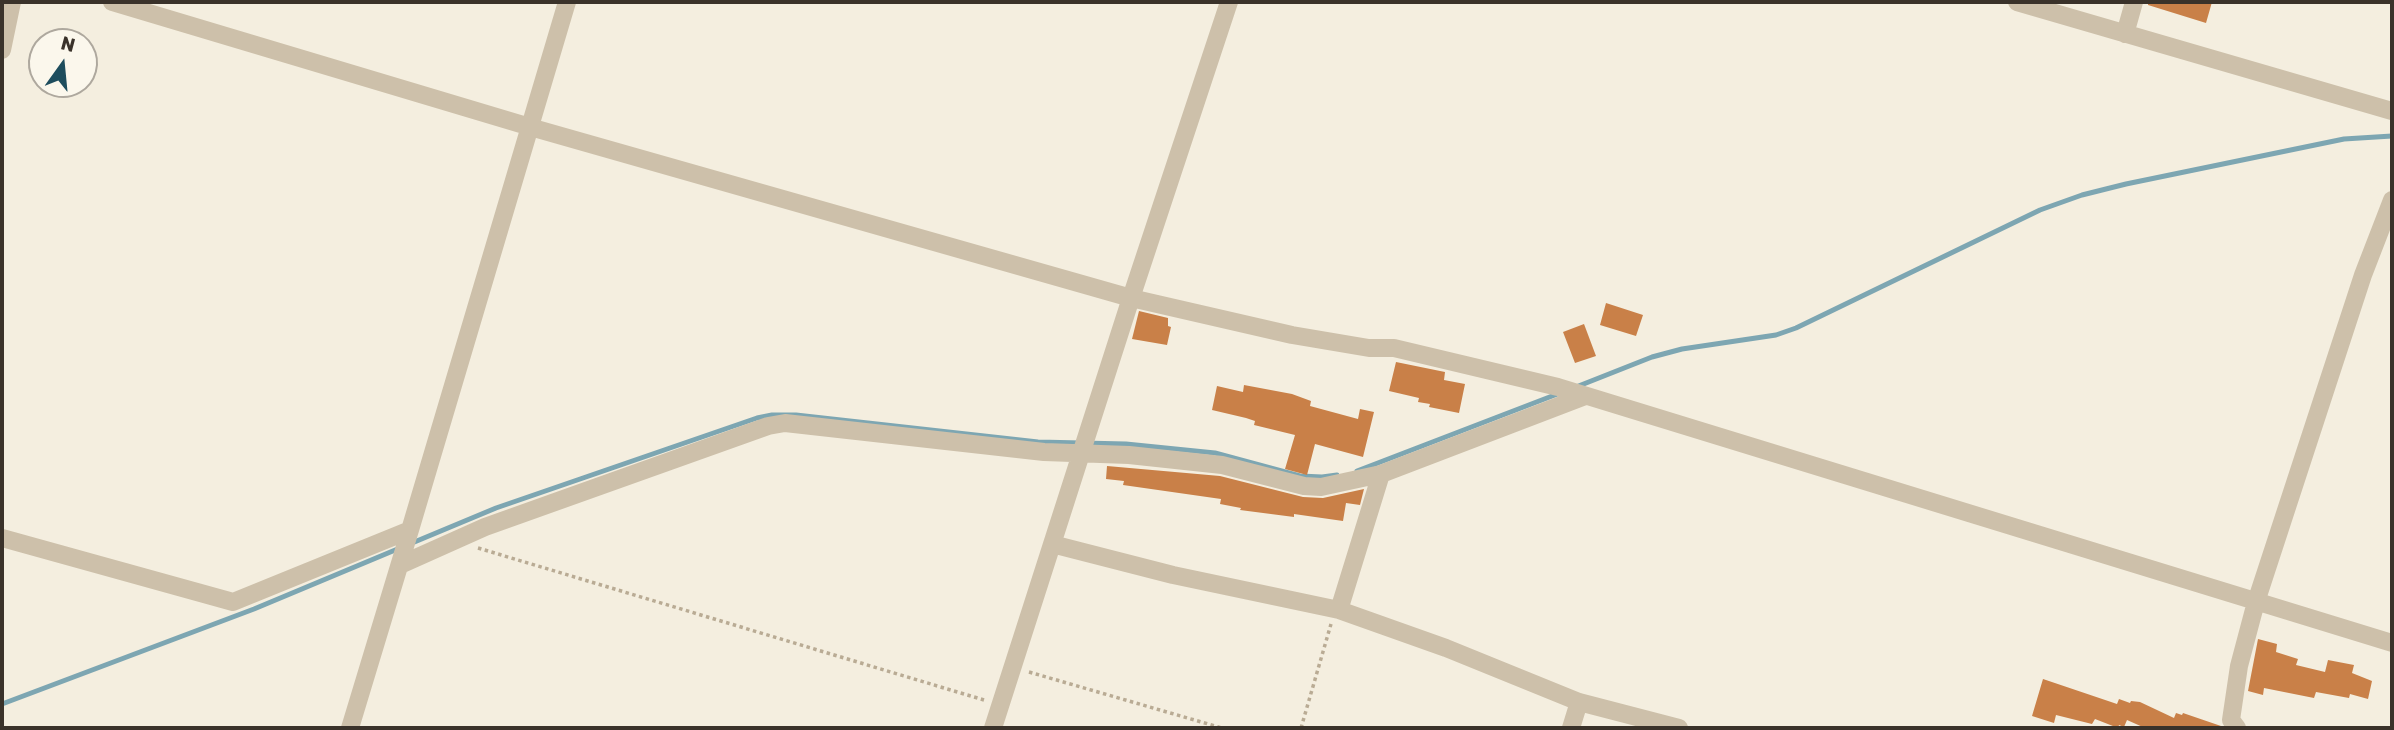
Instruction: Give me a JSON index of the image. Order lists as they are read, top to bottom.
{
  "north": "top"
}
